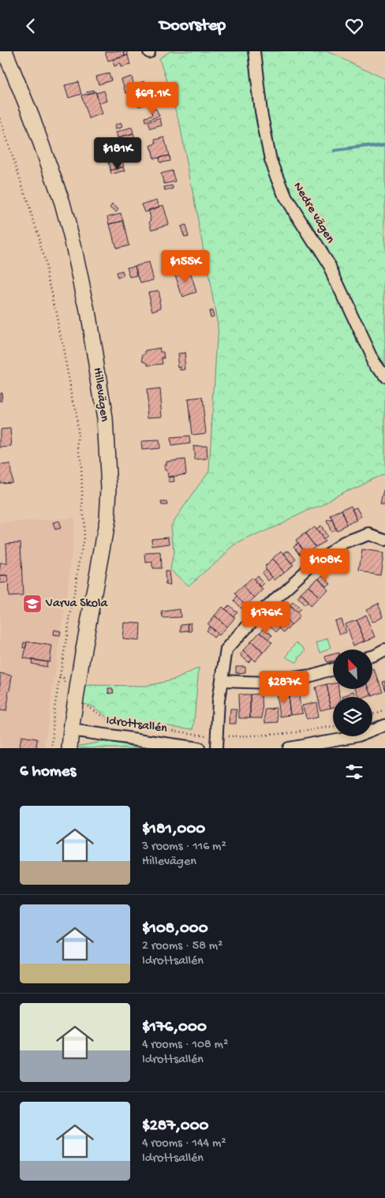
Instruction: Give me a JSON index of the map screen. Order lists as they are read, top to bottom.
{
  "streets": {
    "street": ["Nedre vägen", "Hillevägen", "Idrottsallén"]
  },
  "crossings": [
    ["Hillevägen", "Idrottsallén"]
  ],
  "places": {
    "school or university": ["Varva Skola"]
  },
  "north": "top left",
  "page": {
    "header": "Doorstep",
    "price": [
      "$69.1K",
      "$181K",
      "$155K",
      "$108K",
      "$176K",
      "$287K"
    ],
    "heading": "6 homes",
    "list": [
      {
        "name": "$181,000",
        "note": "3 rooms · 116 m² · Hillevägen"
      },
      {
        "name": "$108,000",
        "note": "2 rooms · 58 m² · Idrottsallén"
      },
      {
        "name": "$176,000",
        "note": "4 rooms · 108 m² · Idrottsallén"
      },
      {
        "name": "$287,000",
        "note": "4 rooms · 144 m² · Idrottsallén"
      }
    ]
  }
}
